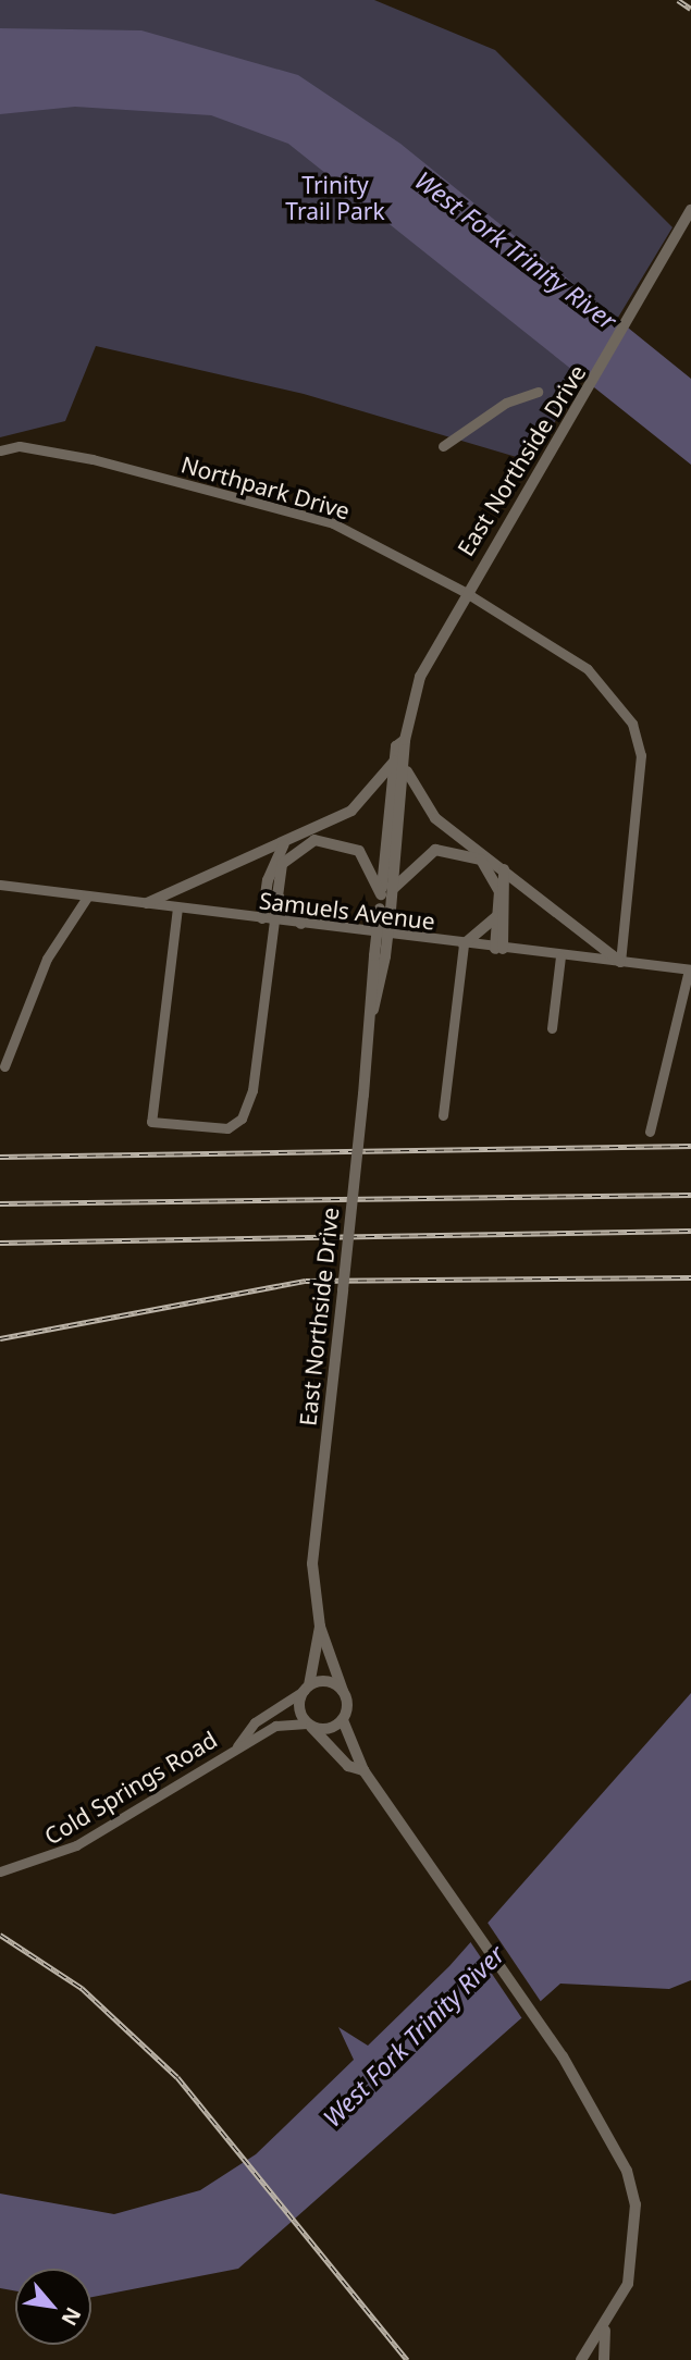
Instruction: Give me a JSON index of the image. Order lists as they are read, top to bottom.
{
  "streets": {
    "street": [
      "East Northside Drive",
      "Northpark Drive",
      "Samuels Avenue",
      "Cold Springs Road"
    ]
  },
  "crossings": [
    ["East Northside Drive", "Northpark Drive"],
    ["East Northside Drive", "Cold Springs Road"],
    ["Northpark Drive", "Samuels Avenue"]
  ],
  "water": ["West Fork Trinity River"],
  "parks": ["Trinity Trail Park"],
  "north": "bottom right"
}
